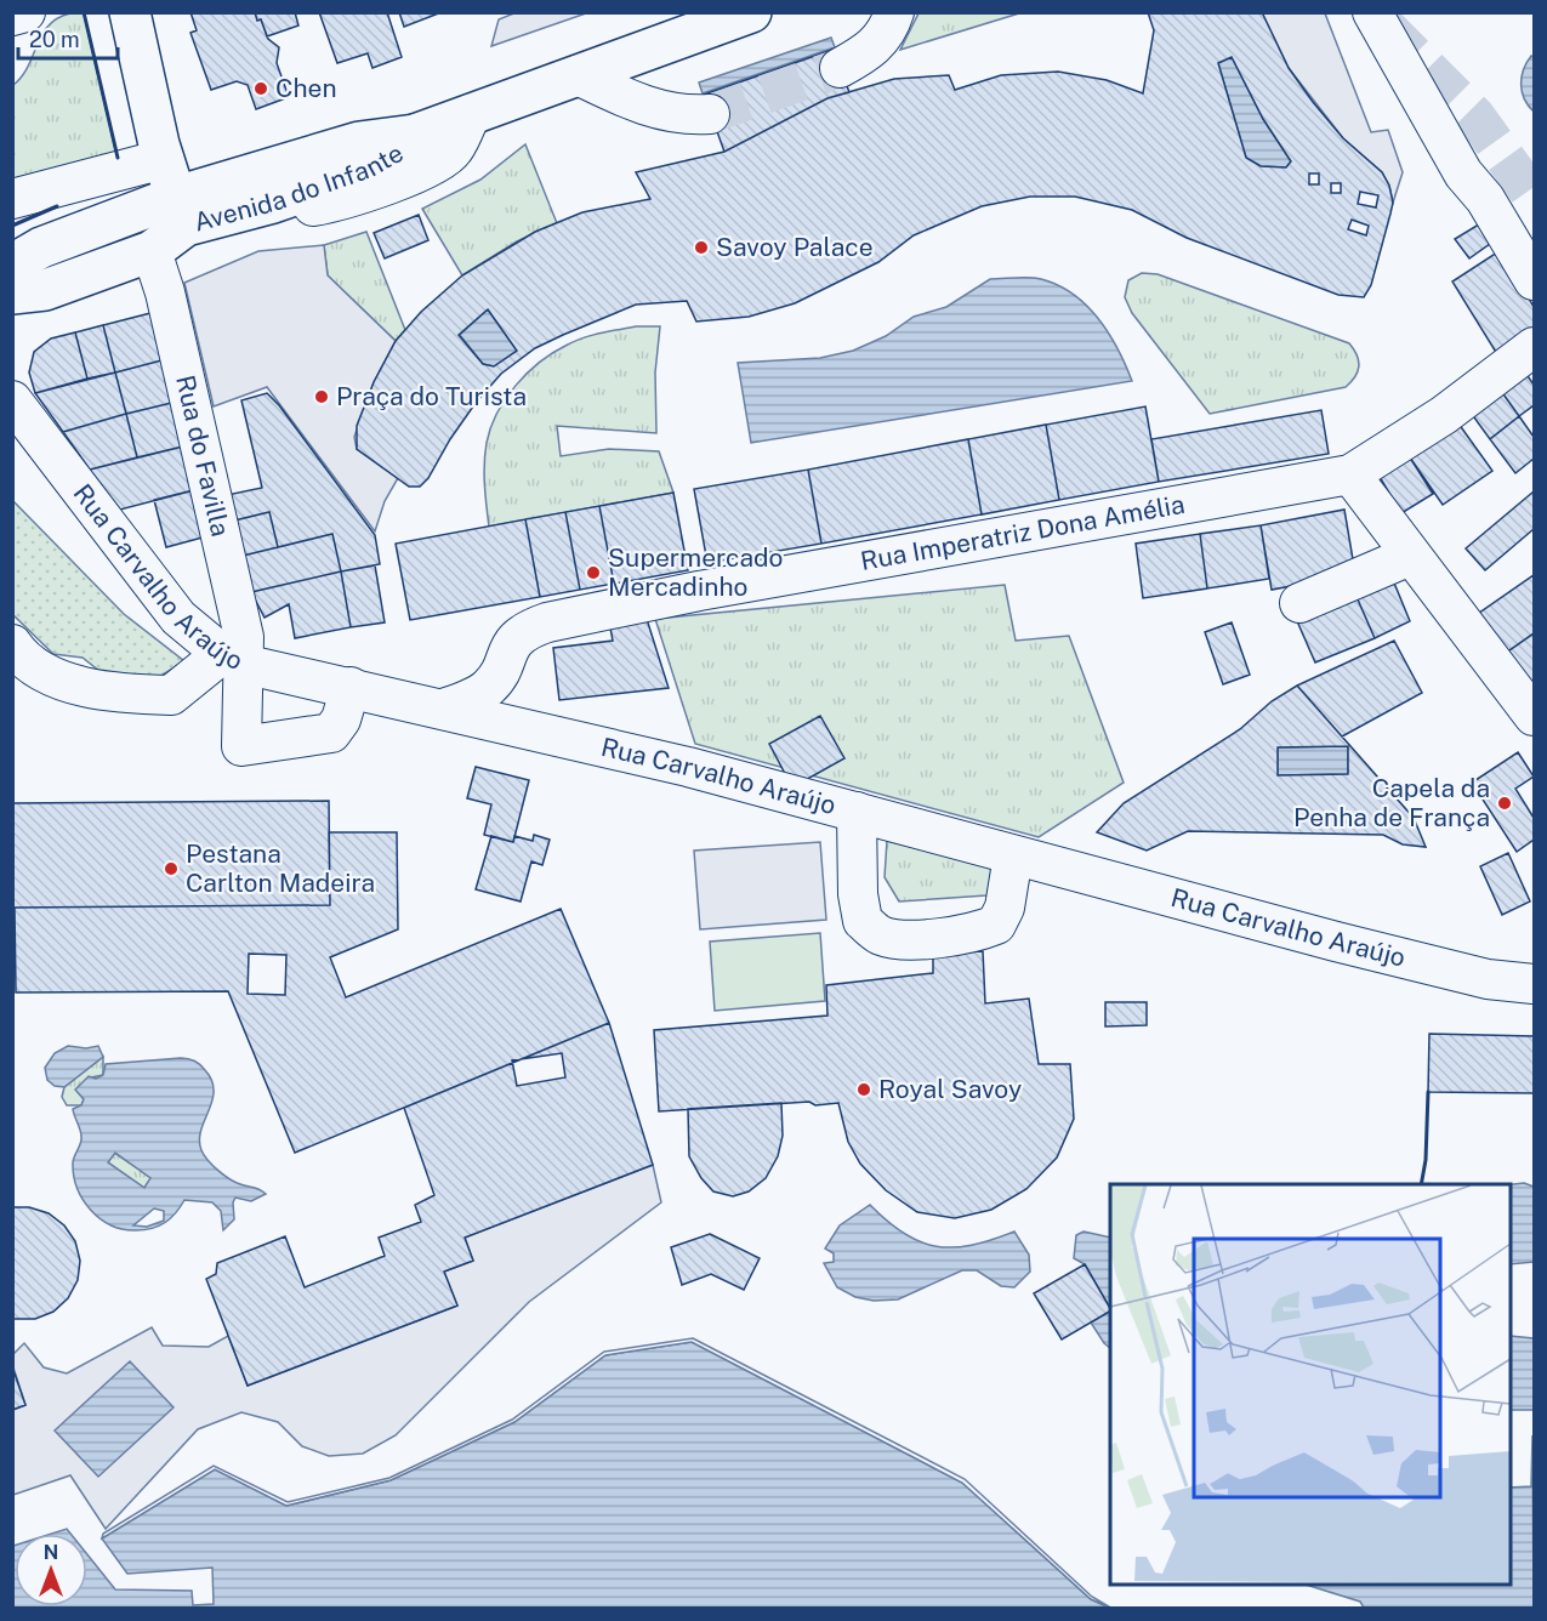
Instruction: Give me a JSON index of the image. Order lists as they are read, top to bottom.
{
  "streets": {
    "main road": ["Avenida do Infante"],
    "street": ["Rua do Favilla", "Rua Imperatriz Dona Amélia", "Rua Carvalho Araújo"]
  },
  "crossings": [
    ["Avenida do Infante", "Rua do Favilla"],
    ["Rua do Favilla", "Rua Carvalho Araújo"],
    ["Rua Imperatriz Dona Amélia", "Rua Carvalho Araújo"]
  ],
  "places": [
    "Chen",
    "Savoy Palace",
    "Praça do Turista",
    "Supermercado Mercadinho",
    "Capela da Penha de França",
    "Pestana Carlton Madeira",
    "Royal Savoy"
  ],
  "scale_bar": "20 m",
  "north": "top"
}
